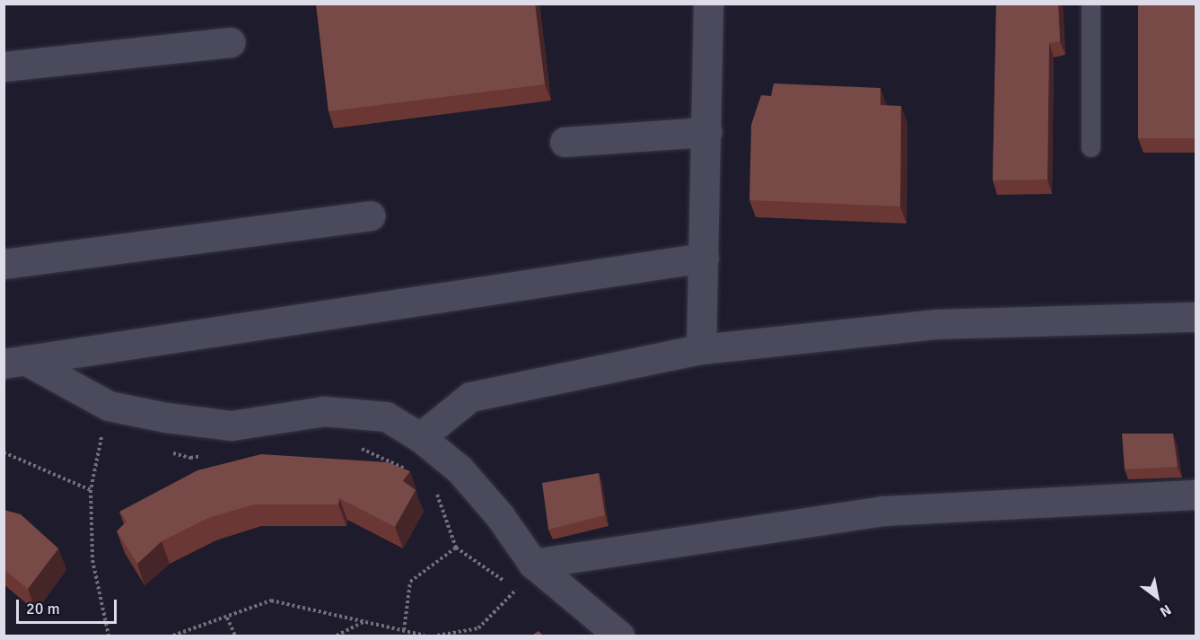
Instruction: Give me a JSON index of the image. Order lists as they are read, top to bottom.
{
  "scale_bar": "20 m",
  "north": "bottom right"
}
